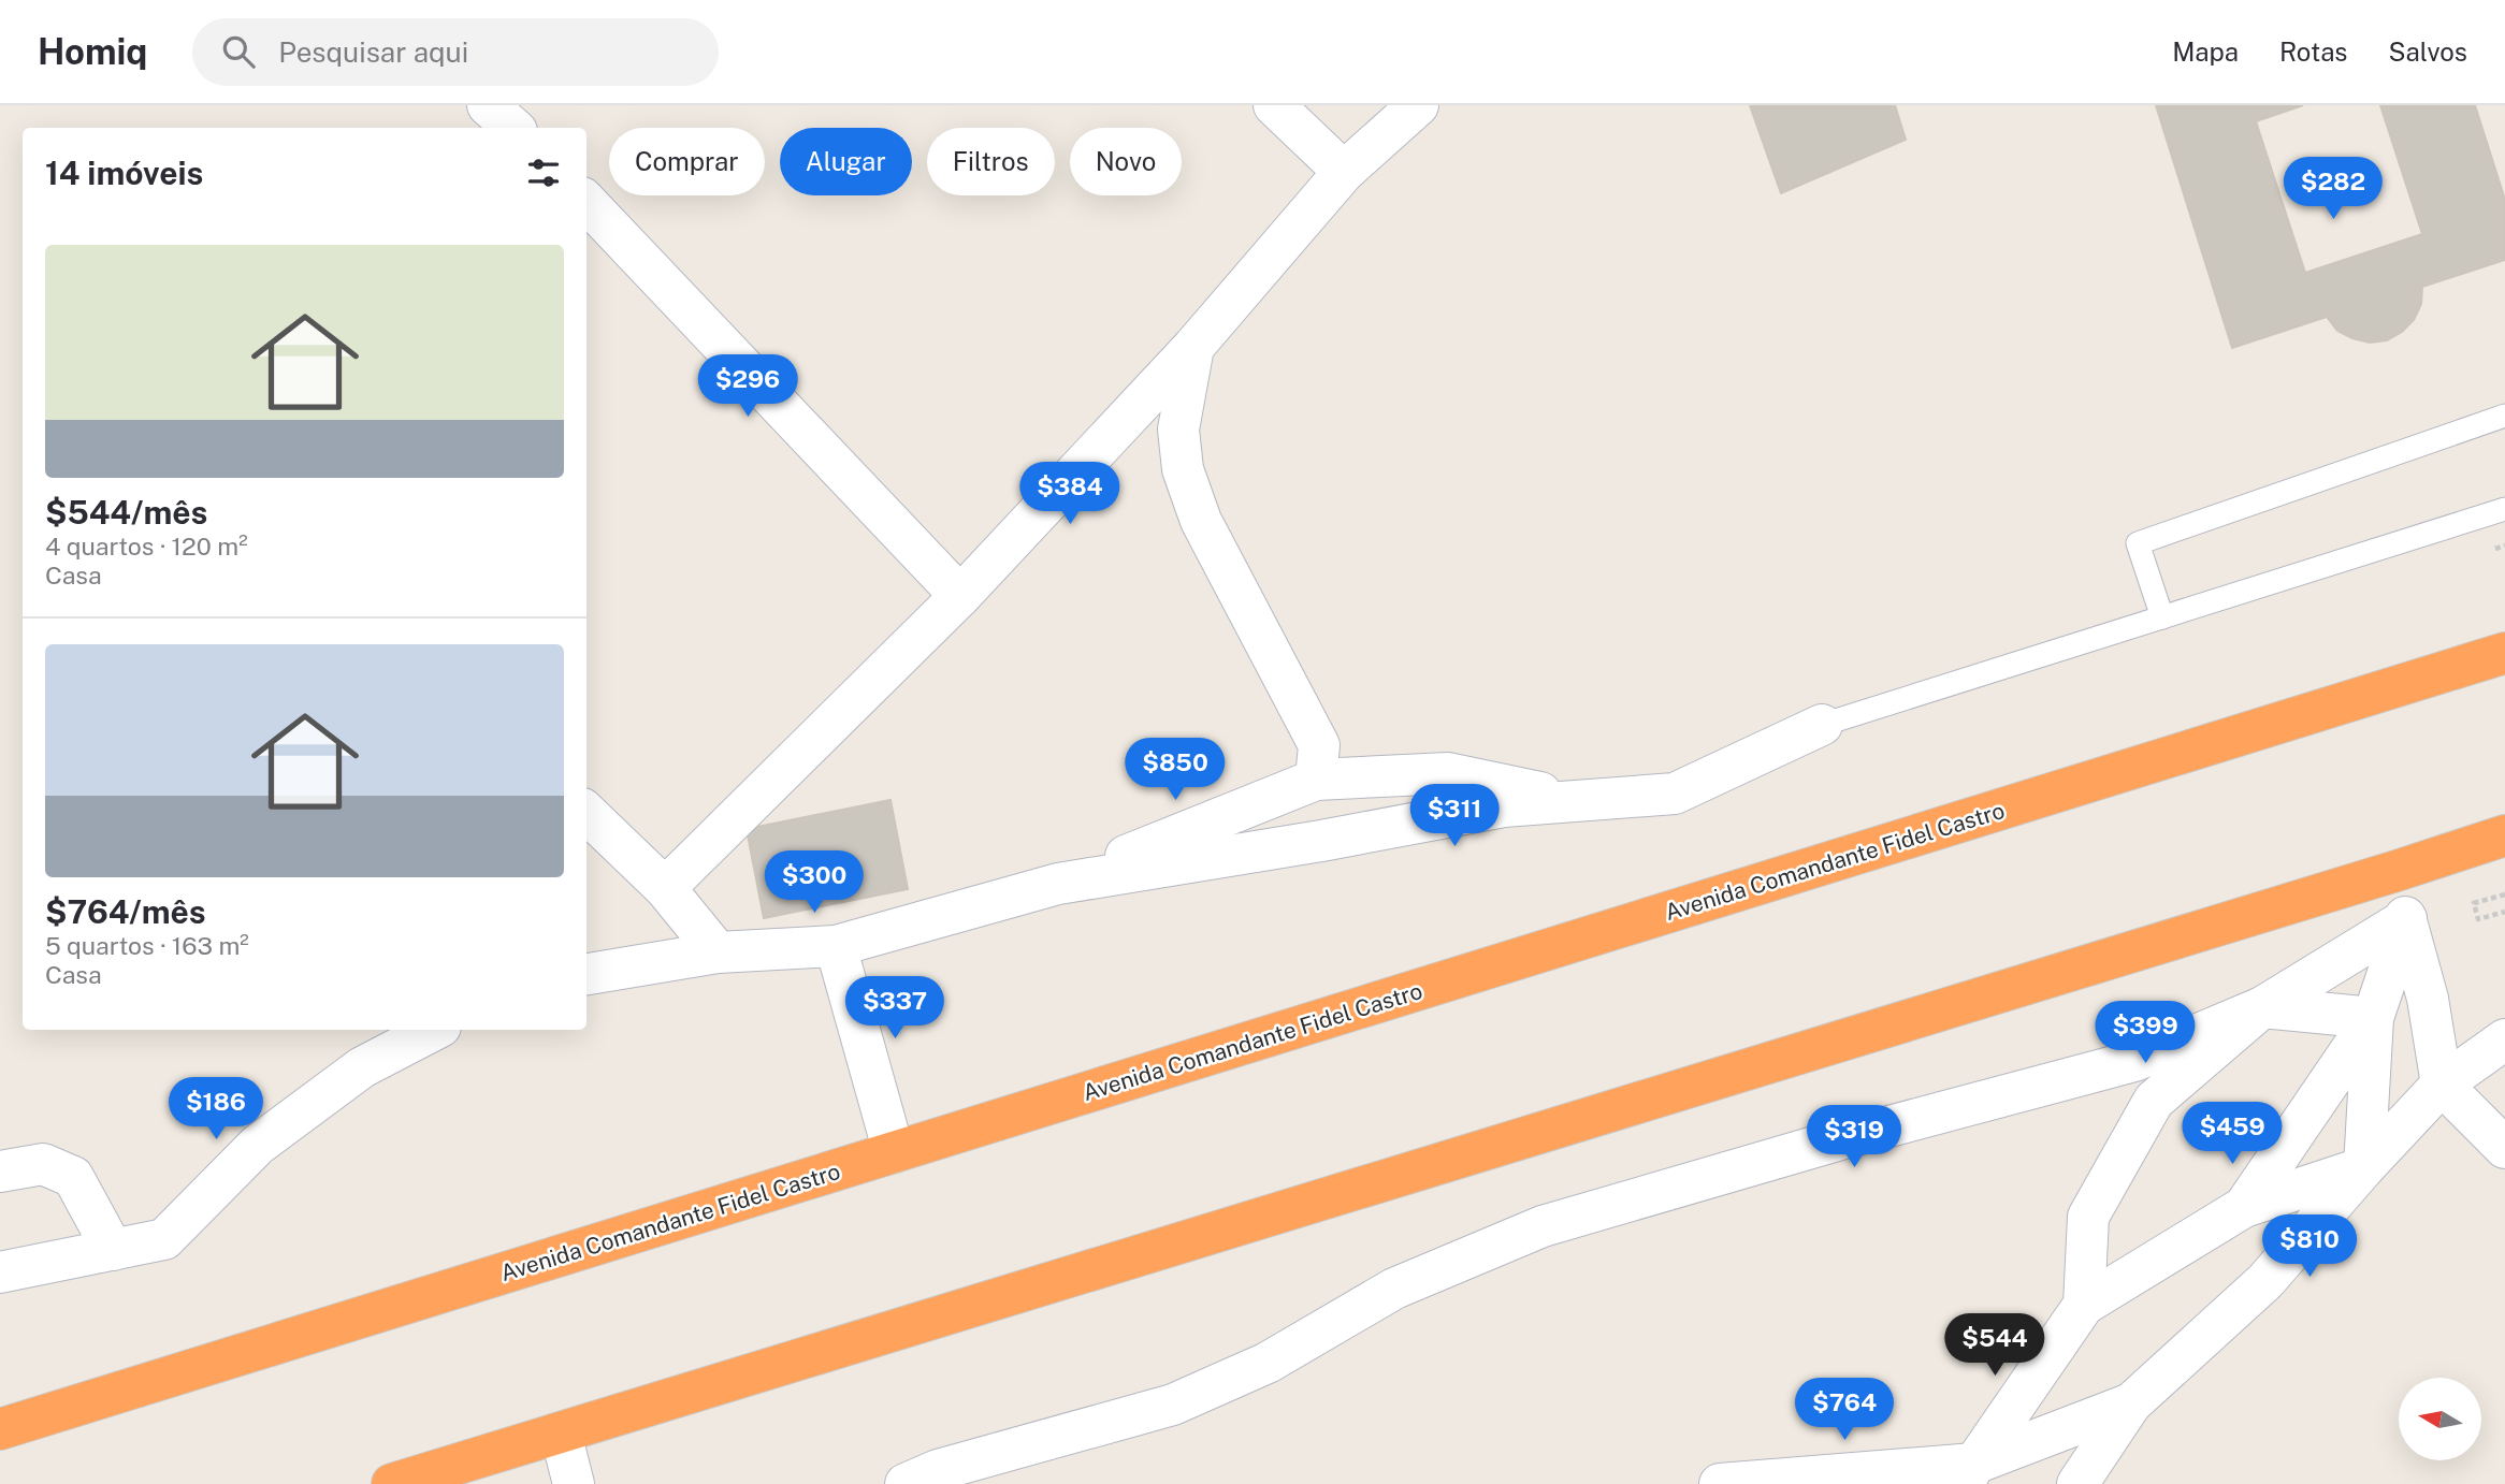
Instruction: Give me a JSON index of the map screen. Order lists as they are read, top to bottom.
{
  "streets": {
    "highway": ["Avenida Comandante Fidel Castro"]
  },
  "north": "left",
  "page": {
    "header": "Homiq",
    "search": "Pesquisar aqui",
    "nav": ["Mapa", "Rotas", "Salvos"],
    "chip": [
      "Comprar",
      "Alugar",
      "Filtros",
      "Novo"
    ],
    "heading": "14 imóveis",
    "price": [
      "$282",
      "$296",
      "$384",
      "$850",
      "$311",
      "$300",
      "$337",
      "$399",
      "$186",
      "$459",
      "$319",
      "$810",
      "$544",
      "$764"
    ],
    "list": [
      {
        "name": "$544/mês",
        "note": "4 quartos · 120 m² · Casa"
      },
      {
        "name": "$764/mês",
        "note": "5 quartos · 163 m² · Casa"
      }
    ]
  }
}
